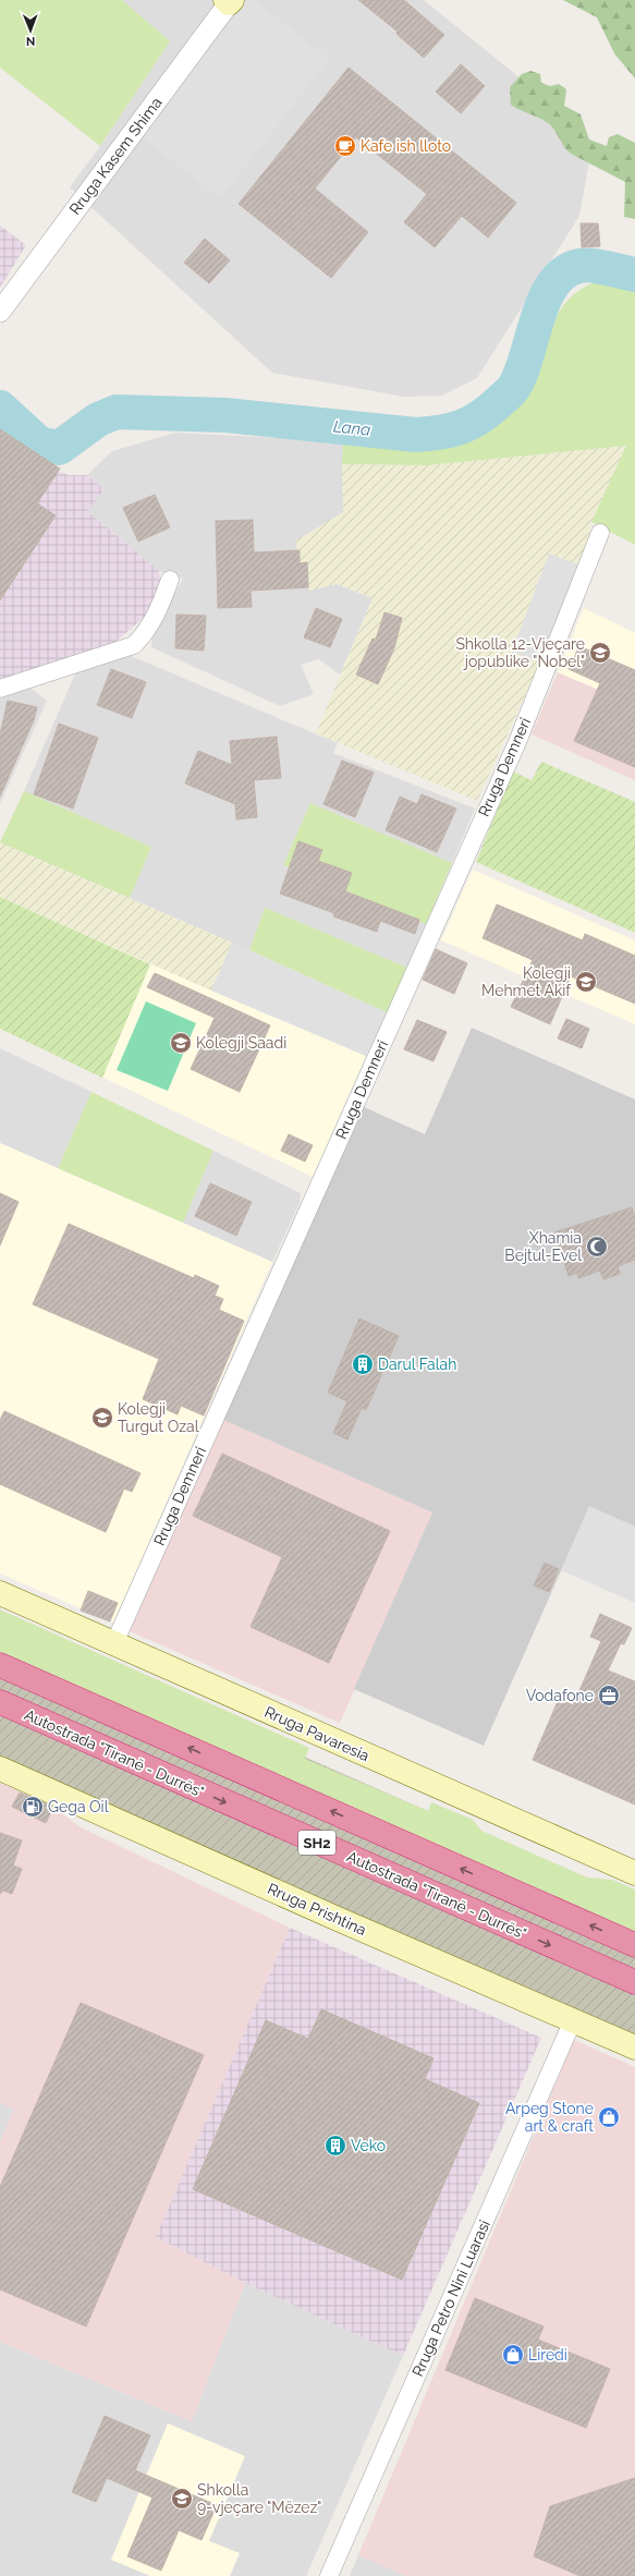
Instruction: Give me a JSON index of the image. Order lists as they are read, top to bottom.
{
  "streets": {
    "highway": ["Autostrada \"Tiranë - Durrës\"", "SH2"],
    "main road": ["Rruga Pavaresia", "Rruga Prishtina"],
    "street": ["Rruga Kasem Shima", "Rruga Demneri", "Rruga Petro Nini Luarasi"]
  },
  "crossings": [
    ["Rruga Demneri", "Rruga Pavaresia"],
    ["Rruga Prishtina", "Rruga Petro Nini Luarasi"]
  ],
  "water": ["Lana"],
  "places": {
    "cafe": ["Kafe ish lloto"],
    "school or university": [
      "Shkolla 12-Vjeçare jopublike \"Nobel\"",
      "Kolegji Mehmet Akif",
      "Kolegji Saadi",
      "Kolegji Turgut Ozal",
      "Shkolla 9-vjeçare \"Mëzez\""
    ],
    "mosque": ["Xhamia Bejtul-Evel"],
    "building": ["Darul Falah", "Veko"],
    "office": ["Vodafone"],
    "fuel station": ["Gega Oil"],
    "shop": ["Arpeg Stone art & craft", "Liredi"]
  },
  "north": "bottom"
}
